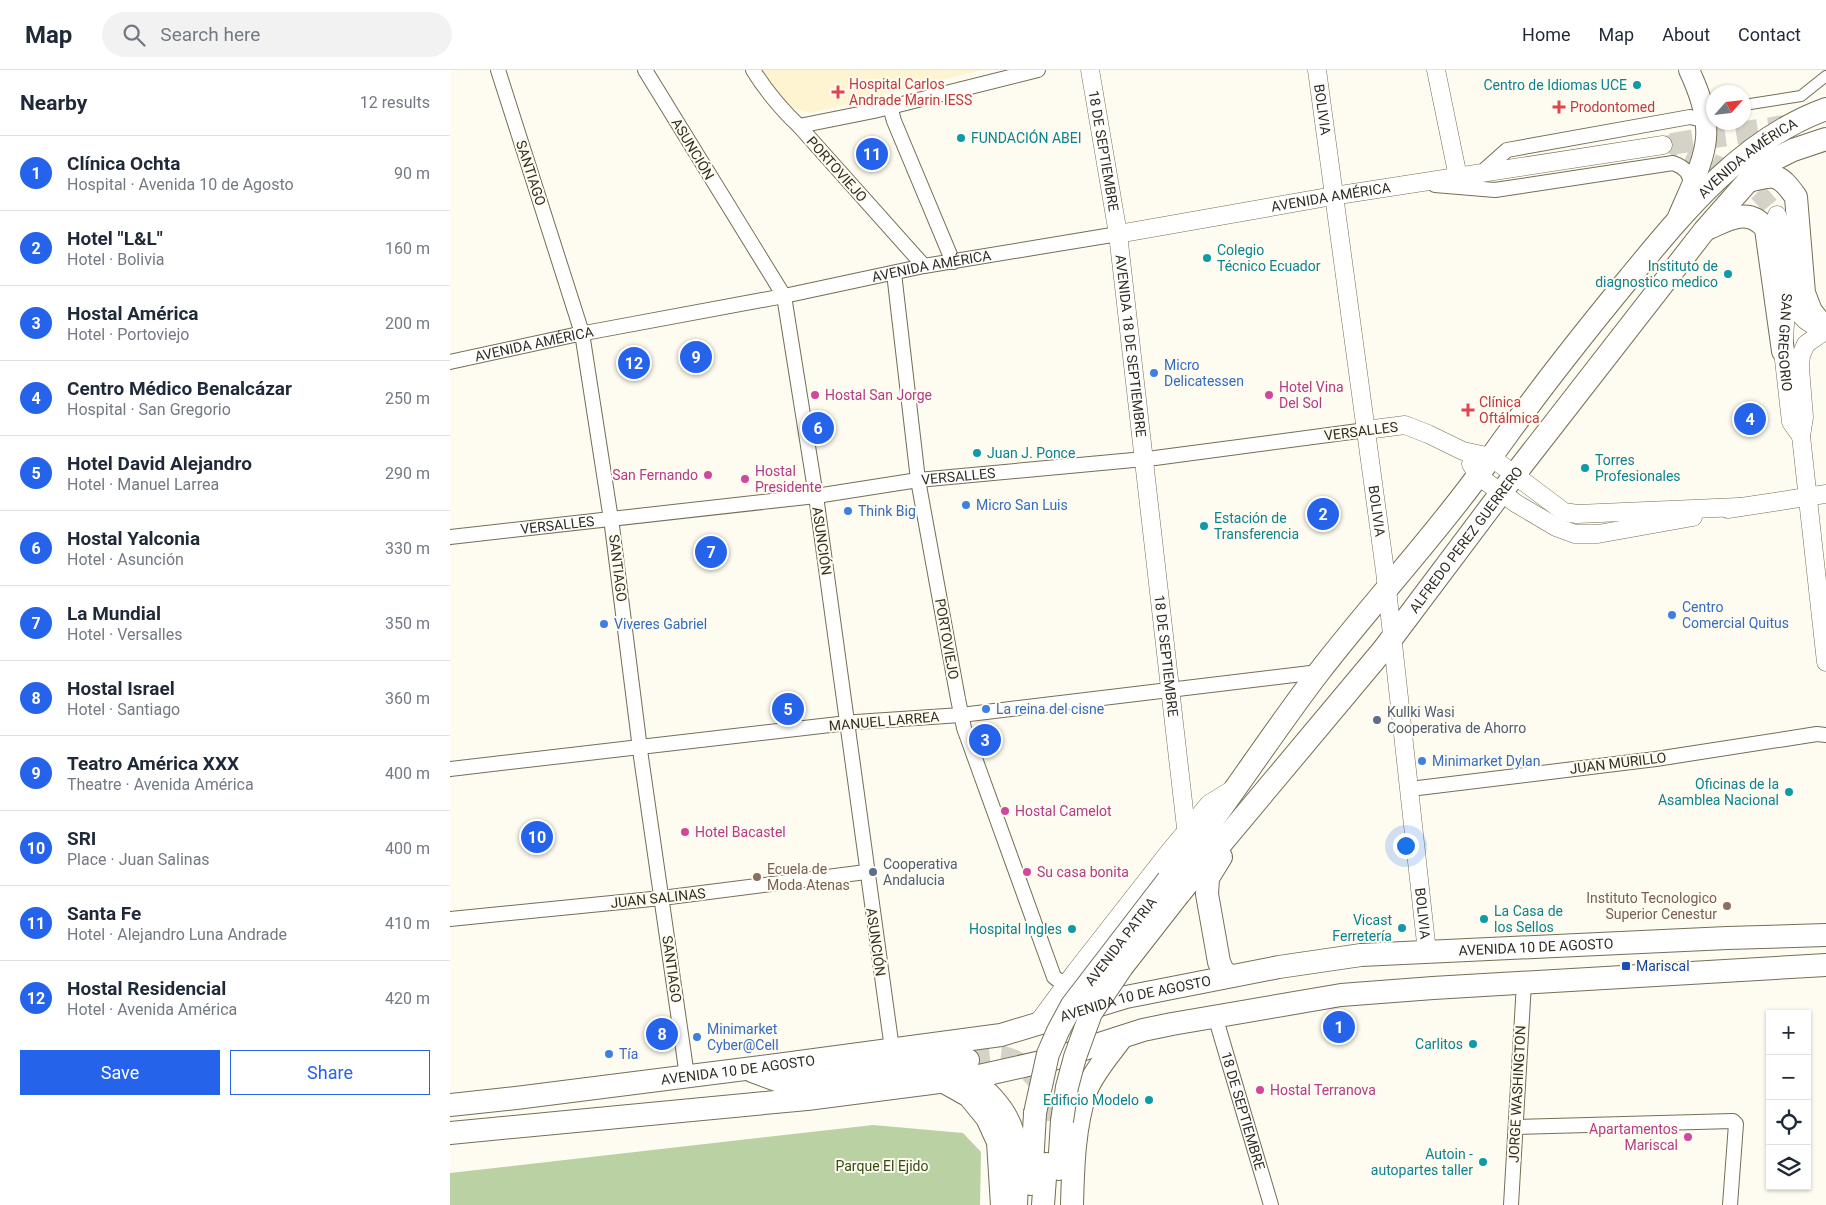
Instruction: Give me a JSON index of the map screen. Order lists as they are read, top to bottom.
{
  "streets": {
    "main road": [
      "AVENIDA AMÉRICA",
      "ALFREDO PEREZ GUERRERO",
      "AVENIDA PATRIA",
      "AVENIDA 10 DE AGOSTO"
    ],
    "street": [
      "BOLIVIA",
      "ASUNCIÓN",
      "18 DE SEPTIEMBRE",
      "PORTOVIEJO",
      "SANTIAGO",
      "SAN GREGORIO",
      "AVENIDA 18 DE SEPTIEMBRE",
      "VERSALLES",
      "MANUEL LARREA",
      "JUAN MURILLO",
      "JUAN SALINAS",
      "JORGE WASHINGTON"
    ]
  },
  "crossings": [
    ["BOLIVIA", "AVENIDA AMÉRICA"],
    ["BOLIVIA", "VERSALLES"],
    ["BOLIVIA", "ALFREDO PEREZ GUERRERO"],
    ["BOLIVIA", "JUAN MURILLO"],
    ["BOLIVIA", "AVENIDA 10 DE AGOSTO"],
    ["ASUNCIÓN", "AVENIDA AMÉRICA"],
    ["ASUNCIÓN", "VERSALLES"],
    ["ASUNCIÓN", "MANUEL LARREA"],
    ["ASUNCIÓN", "JUAN SALINAS"],
    ["ASUNCIÓN", "AVENIDA 10 DE AGOSTO"],
    ["18 DE SEPTIEMBRE", "AVENIDA AMÉRICA"],
    ["18 DE SEPTIEMBRE", "AVENIDA 18 DE SEPTIEMBRE"],
    ["18 DE SEPTIEMBRE", "VERSALLES"],
    ["18 DE SEPTIEMBRE", "MANUEL LARREA"],
    ["18 DE SEPTIEMBRE", "AVENIDA PATRIA"],
    ["AVENIDA AMÉRICA", "PORTOVIEJO"],
    ["AVENIDA AMÉRICA", "SANTIAGO"],
    ["AVENIDA AMÉRICA", "AVENIDA 18 DE SEPTIEMBRE"],
    ["AVENIDA AMÉRICA", "ALFREDO PEREZ GUERRERO"],
    ["PORTOVIEJO", "VERSALLES"],
    ["PORTOVIEJO", "MANUEL LARREA"],
    ["PORTOVIEJO", "AVENIDA PATRIA"],
    ["SANTIAGO", "VERSALLES"],
    ["SANTIAGO", "MANUEL LARREA"],
    ["SANTIAGO", "JUAN SALINAS"],
    ["SANTIAGO", "AVENIDA 10 DE AGOSTO"],
    ["SAN GREGORIO", "VERSALLES"],
    ["AVENIDA 18 DE SEPTIEMBRE", "VERSALLES"],
    ["VERSALLES", "ALFREDO PEREZ GUERRERO"],
    ["ALFREDO PEREZ GUERRERO", "AVENIDA PATRIA"],
    ["AVENIDA PATRIA", "AVENIDA 10 DE AGOSTO"]
  ],
  "parks": ["Parque El Ejido"],
  "places": {
    "other": [
      "Centro de Idiomas UCE",
      "FUNDACIÓN ABEI",
      "Colegio Técnico Ecuador",
      "Instituto de diagnostico medico",
      "Micro Delicatessen",
      "Hostal San Jorge",
      "Hotel Vina Del Sol",
      "Juan J. Ponce",
      "Torres Profesionales",
      "San Fernando",
      "Hostal Presidente",
      "Micro San Luis",
      "Think Big",
      "Estación de Transferencia",
      "Centro Comercial Quitus",
      "Viveres Gabriel",
      "La reina del cisne",
      "Kullki Wasi Cooperativa de Ahorro",
      "Minimarket Dylan",
      "Oficinas de la Asamblea Nacional",
      "Hostal Camelot",
      "Hotel Bacastel",
      "Cooperativa Andalucia",
      "Su casa bonita",
      "Ecuela de Moda Atenas",
      "Instituto Tecnologico Superior Cenestur",
      "La Casa de los Sellos",
      "Vicast Ferretería",
      "Hospital Ingles",
      "Minimarket Cyber@Cell",
      "Carlitos",
      "Tía",
      "Hostal Terranova",
      "Edificio Modelo",
      "Apartamentos Mariscal",
      "Autoin - autopartes taller"
    ],
    "health": ["Hospital Carlos Andrade Marin IESS", "Prodontomed", "Clínica Oftálmica"],
    "transit": ["Mariscal"]
  },
  "north": "top right",
  "page": {
    "header": "Map",
    "search": "Search here",
    "nav": [
      "Home",
      "Map",
      "About",
      "Contact"
    ],
    "heading": ["Nearby", "12 results"],
    "list": [
      {
        "mark": "1",
        "name": "Clínica Ochta",
        "note": "Hospital · Avenida 10 de Agosto",
        "value": "90 m"
      },
      {
        "mark": "2",
        "name": "Hotel \"L&L\"",
        "note": "Hotel · Bolivia",
        "value": "160 m"
      },
      {
        "mark": "3",
        "name": "Hostal América",
        "note": "Hotel · Portoviejo",
        "value": "200 m"
      },
      {
        "mark": "4",
        "name": "Centro Médico Benalcázar",
        "note": "Hospital · San Gregorio",
        "value": "250 m"
      },
      {
        "mark": "5",
        "name": "Hotel David Alejandro",
        "note": "Hotel · Manuel Larrea",
        "value": "290 m"
      },
      {
        "mark": "6",
        "name": "Hostal Yalconia",
        "note": "Hotel · Asunción",
        "value": "330 m"
      },
      {
        "mark": "7",
        "name": "La Mundial",
        "note": "Hotel · Versalles",
        "value": "350 m"
      },
      {
        "mark": "8",
        "name": "Hostal Israel",
        "note": "Hotel · Santiago",
        "value": "360 m"
      },
      {
        "mark": "9",
        "name": "Teatro América XXX",
        "note": "Theatre · Avenida América",
        "value": "400 m"
      },
      {
        "mark": "10",
        "name": "SRI",
        "note": "Place · Juan Salinas",
        "value": "400 m"
      },
      {
        "mark": "11",
        "name": "Santa Fe",
        "note": "Hotel · Alejandro Luna Andrade",
        "value": "410 m"
      },
      {
        "mark": "12",
        "name": "Hostal Residencial",
        "note": "Hotel · Avenida América",
        "value": "420 m"
      }
    ],
    "pins": [
      "11",
      "9",
      "12",
      "4",
      "6",
      "2",
      "7",
      "5",
      "3",
      "10",
      "1",
      "8"
    ],
    "map_buttons": ["+", "−"],
    "buttons": ["Save", "Share"]
  }
}
